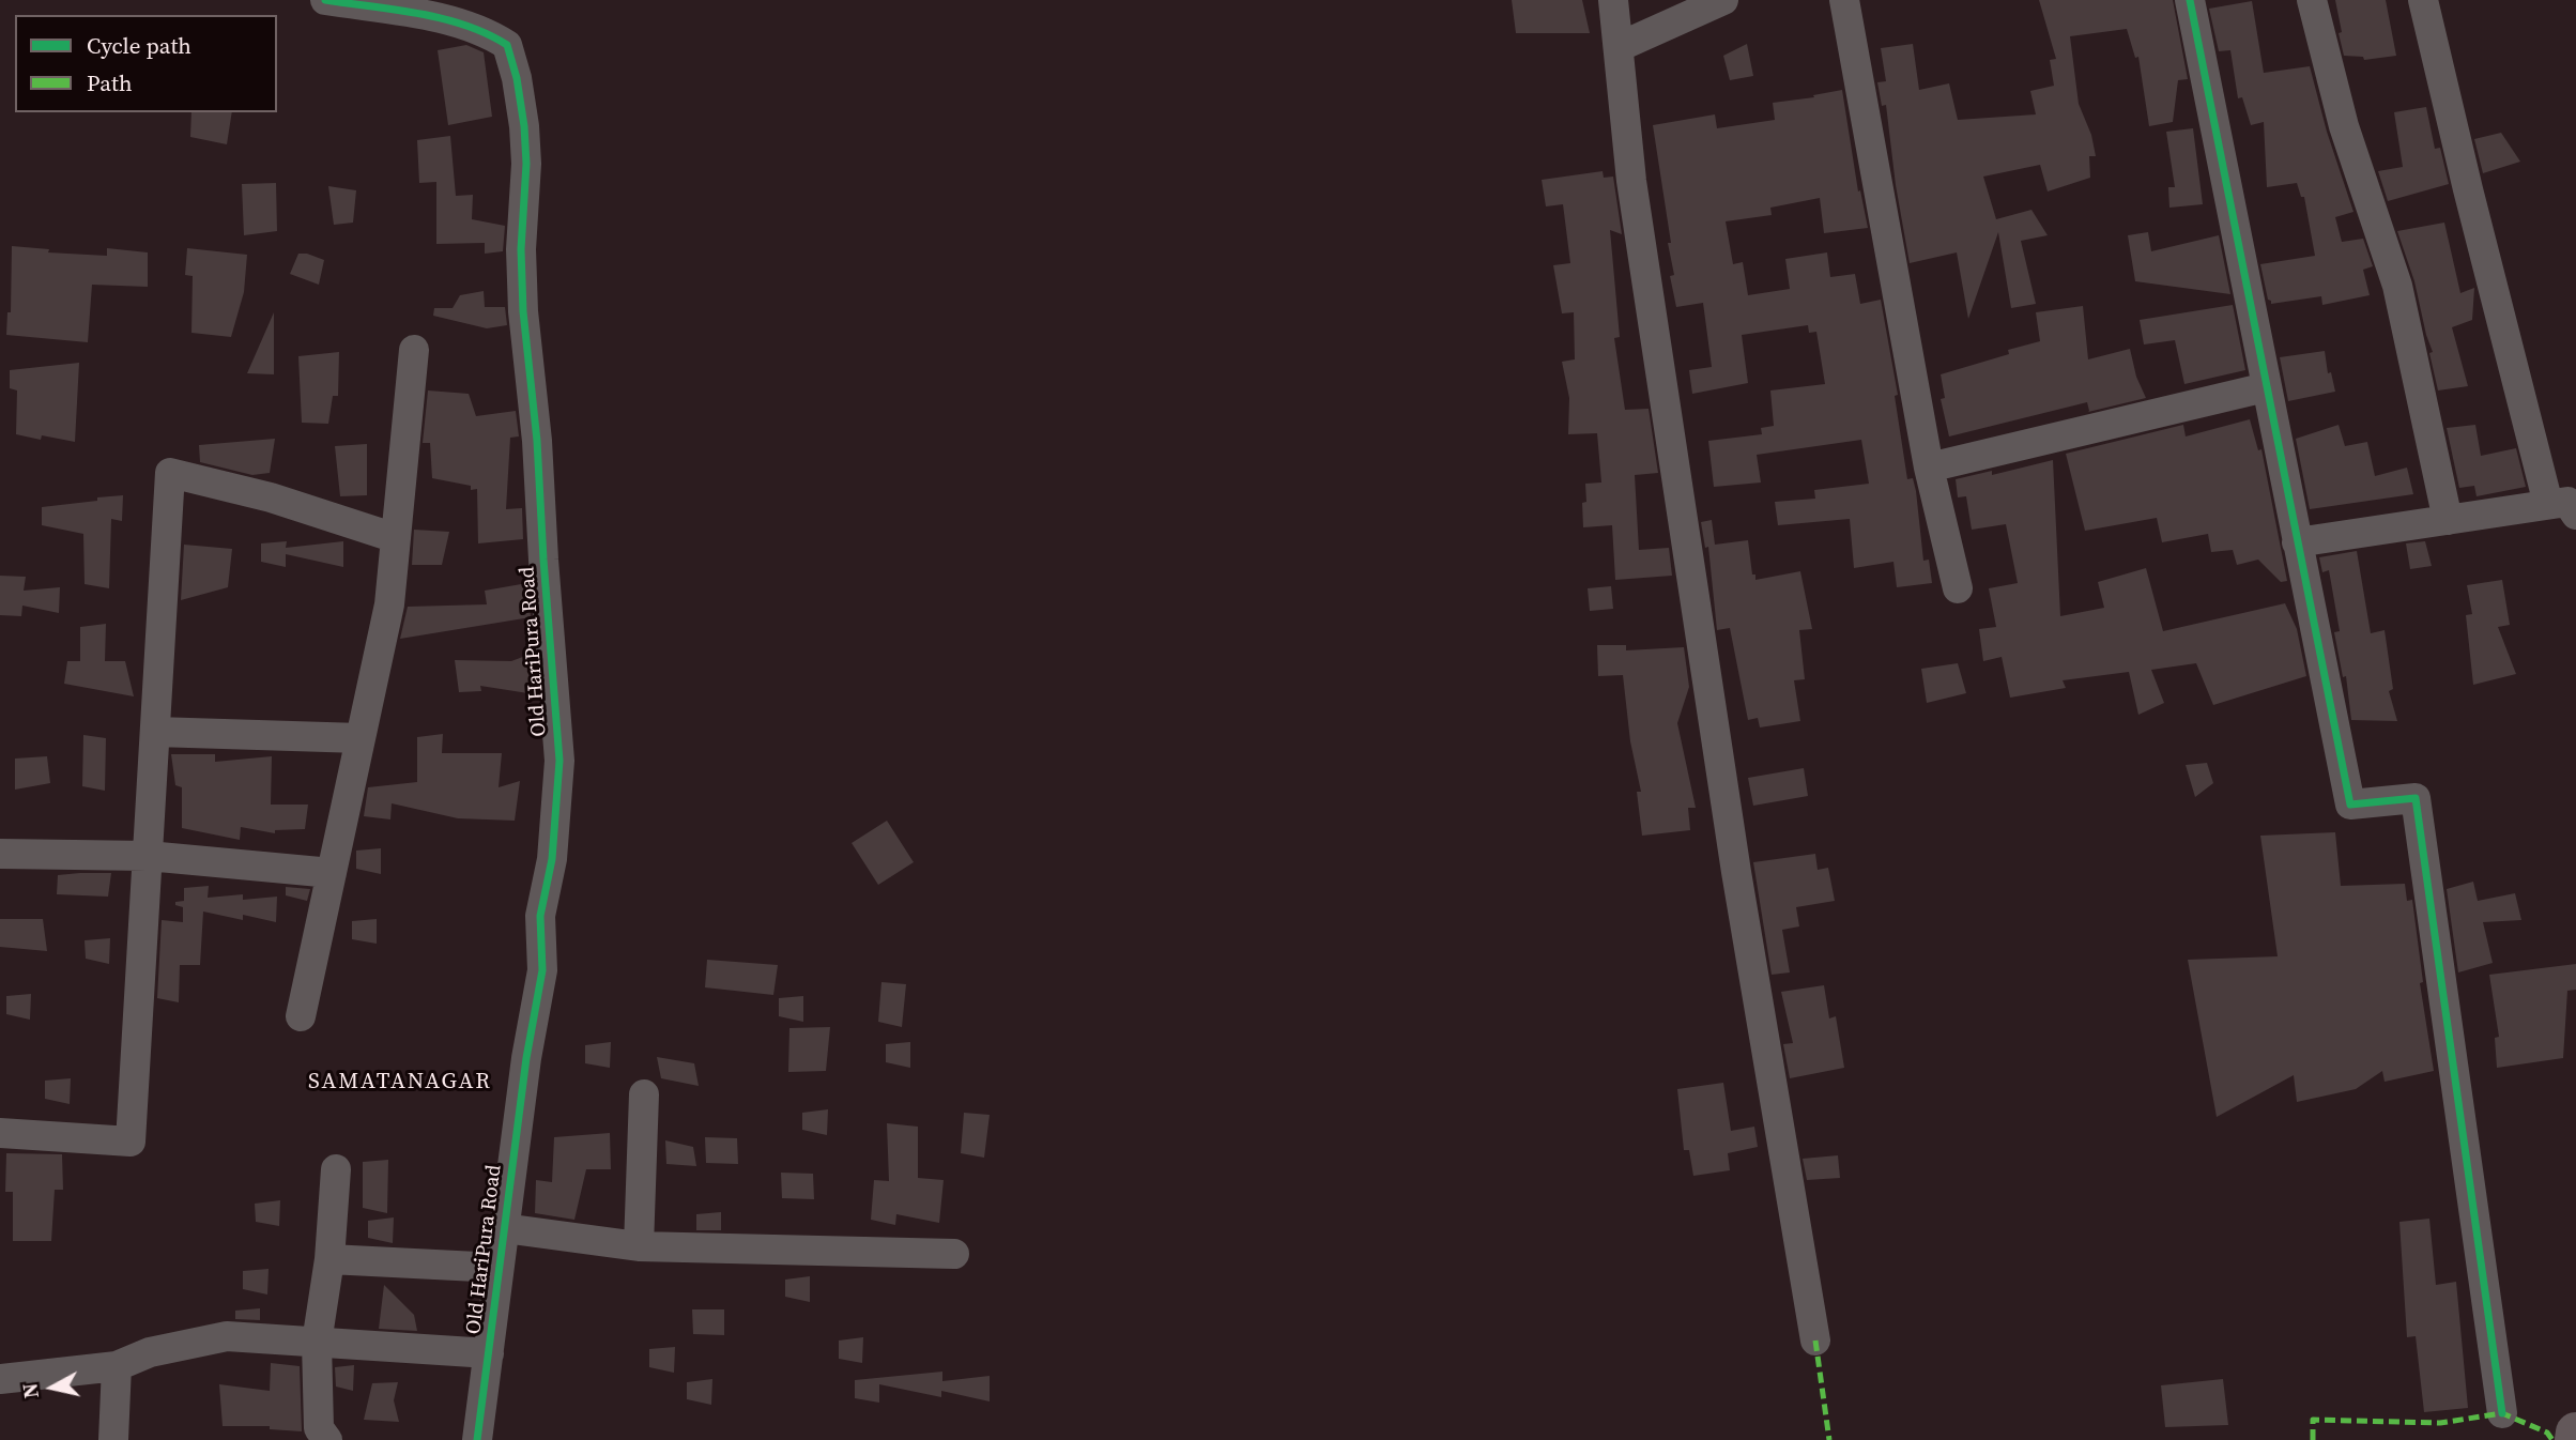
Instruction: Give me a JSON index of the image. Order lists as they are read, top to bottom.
{
  "streets": {
    "street": ["Old HariPura Road"]
  },
  "districts": ["SAMATANAGAR"],
  "legend": ["Cycle path", "Path"],
  "north": "left"
}
